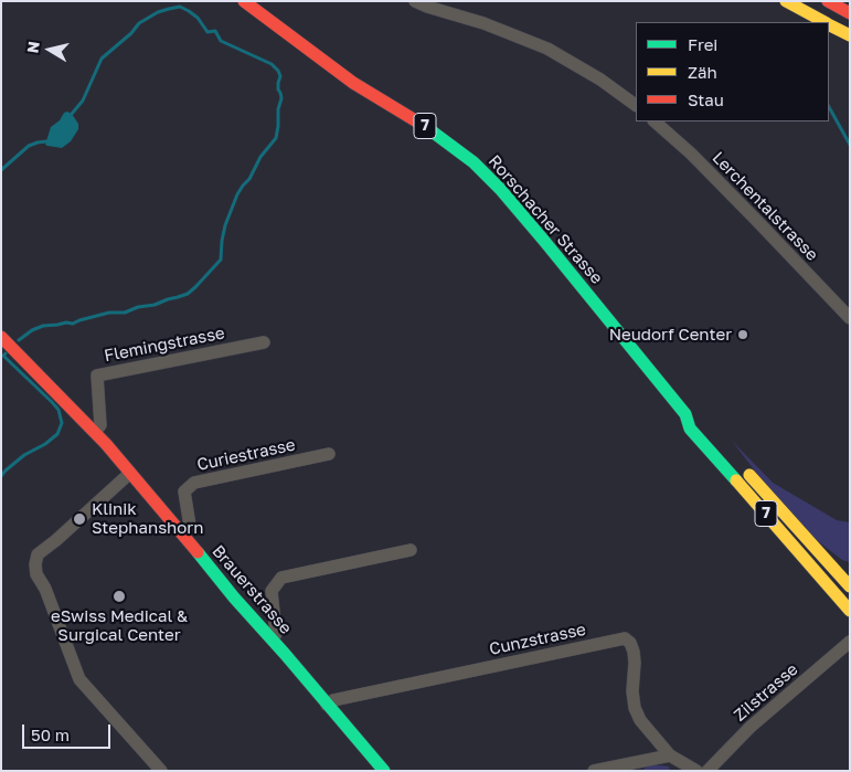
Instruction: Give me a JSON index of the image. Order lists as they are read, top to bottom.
{
  "streets": {
    "main road": ["7", "Rorschacher Strasse", "Brauerstrasse"],
    "street": [
      "Lerchentalstrasse",
      "Flemingstrasse",
      "Curiestrasse",
      "Cunzstrasse",
      "Zilstrasse"
    ]
  },
  "crossings": [
    ["Flemingstrasse", "Brauerstrasse"],
    ["Curiestrasse", "Brauerstrasse"],
    ["Brauerstrasse", "Cunzstrasse"]
  ],
  "places": ["Neudorf Center", "Klinik Stephanshorn", "eSwiss Medical & Surgical Center"],
  "legend": ["Frei", "Zäh", "Stau"],
  "scale_bar": "50 m",
  "north": "left"
}
